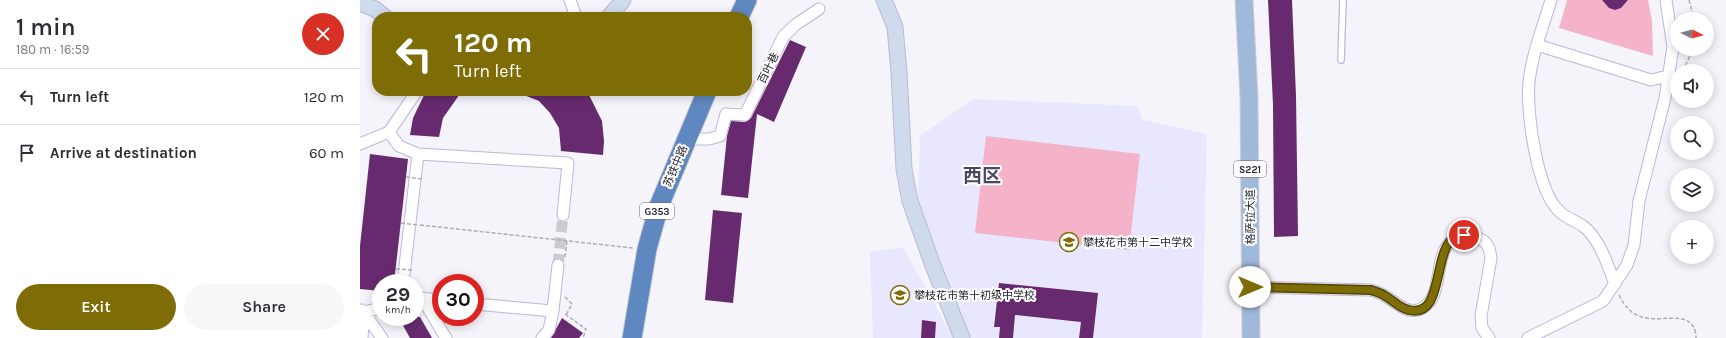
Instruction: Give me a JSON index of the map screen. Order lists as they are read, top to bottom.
{
  "streets": {
    "highway": ["苏铁中路", "G353"],
    "main road": ["S221", "格萨拉大道"],
    "street": ["百叶巷"]
  },
  "crossings": [
    ["百叶巷", "苏铁中路"]
  ],
  "districts": ["西区"],
  "places": {
    "school or university": ["攀枝花市第十二中学校", "攀枝花市第十初级中学校"]
  },
  "north": "right",
  "page": {
    "heading": ["1 min", "180 m · 16:59"],
    "map_buttons": "+",
    "turn": ["120 m", "Turn left"],
    "list": [
      {
        "name": "Turn left",
        "value": "120 m"
      },
      {
        "name": "Arrive at destination",
        "value": "60 m"
      }
    ],
    "speed": "29 km/h",
    "limit": "30",
    "buttons": ["Exit", "Share"]
  }
}
